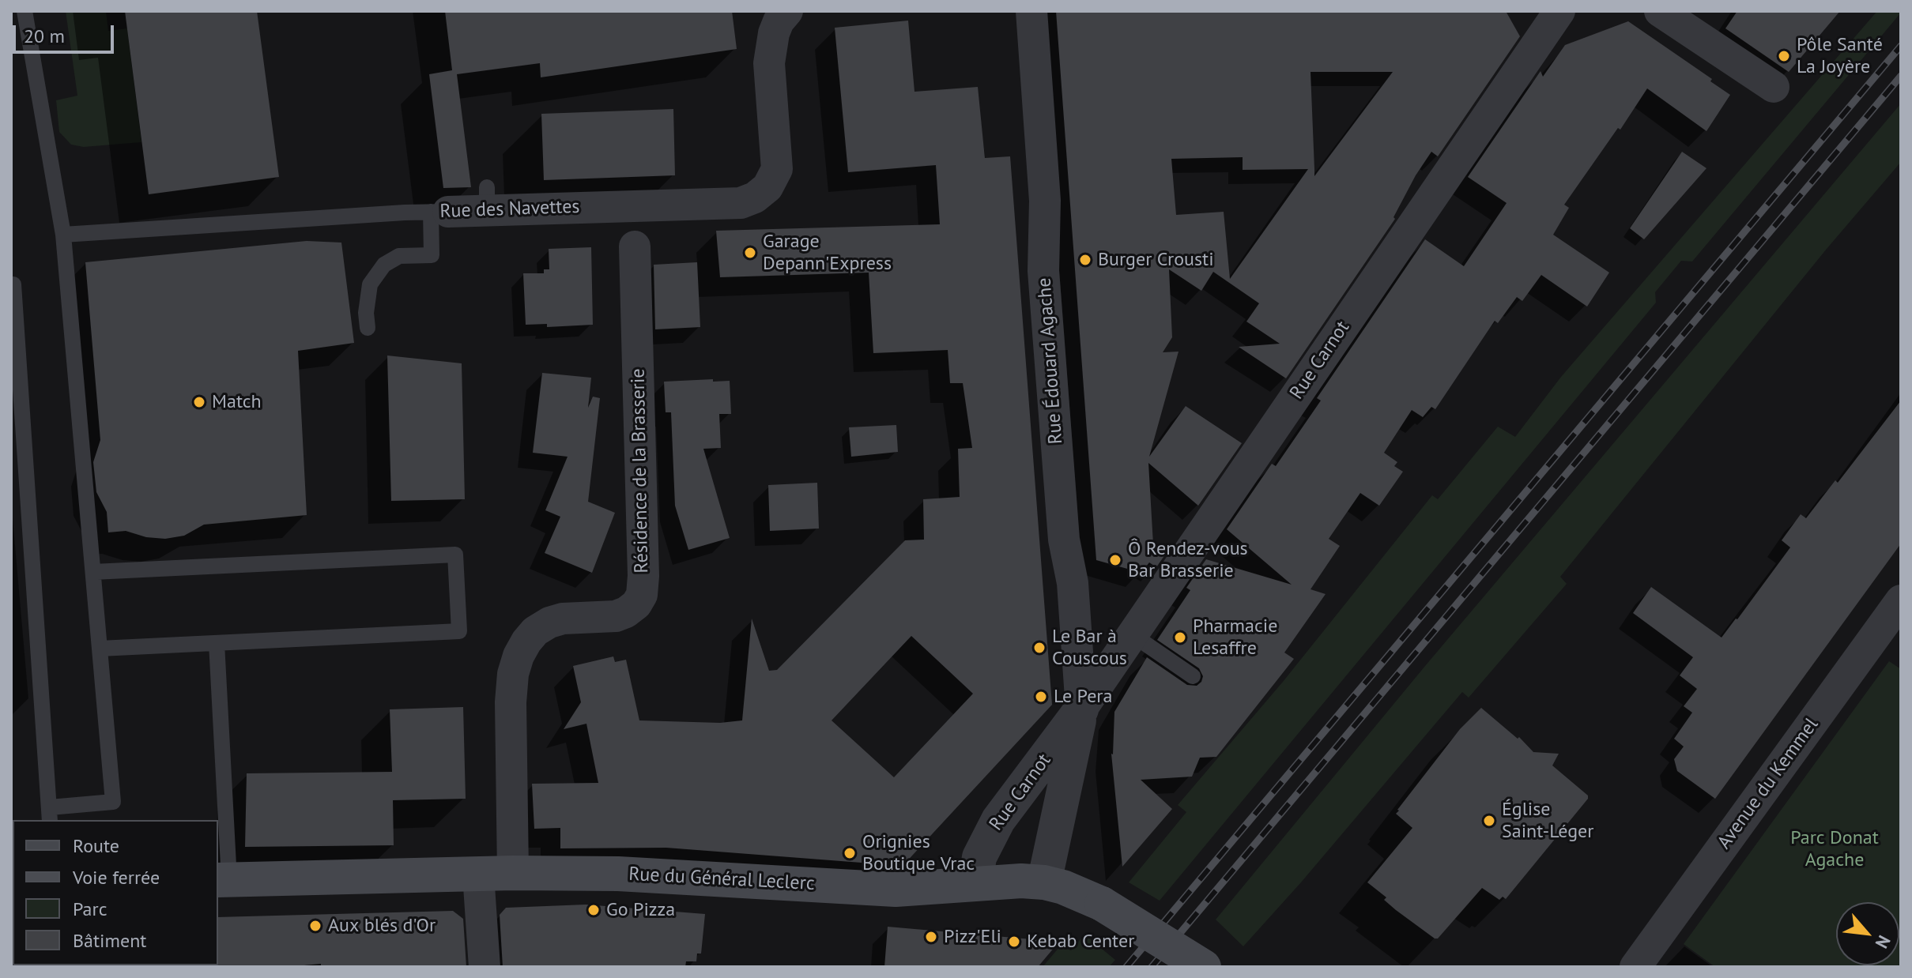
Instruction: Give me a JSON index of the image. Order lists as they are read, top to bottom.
{
  "streets": {
    "main road": ["Rue du Général Leclerc"],
    "street": [
      "Rue des Navettes",
      "Rue Carnot",
      "Rue Édouard Agache",
      "Résidence de la Brasserie",
      "Avenue du Kemmel"
    ]
  },
  "crossings": [
    ["Rue Carnot", "Rue Édouard Agache"],
    ["Rue Carnot", "Rue du Général Leclerc"],
    ["Résidence de la Brasserie", "Rue du Général Leclerc"]
  ],
  "parks": ["Parc Donat Agache"],
  "places": [
    "Pôle Santé La Joyère",
    "Garage Depann'Express",
    "Burger Crousti",
    "Match",
    "Ô Rendez-vous Bar Brasserie",
    "Pharmacie Lesaffre",
    "Le Bar à Couscous",
    "Le Pera",
    "Église Saint-Léger",
    "Orignies Boutique Vrac",
    "Go Pizza",
    "Aux blés d'Or",
    "Pizz'Eli",
    "Kebab Center"
  ],
  "legend": [
    "Route",
    "Voie ferrée",
    "Parc",
    "Bâtiment"
  ],
  "scale_bar": "20 m",
  "north": "bottom right"
}
